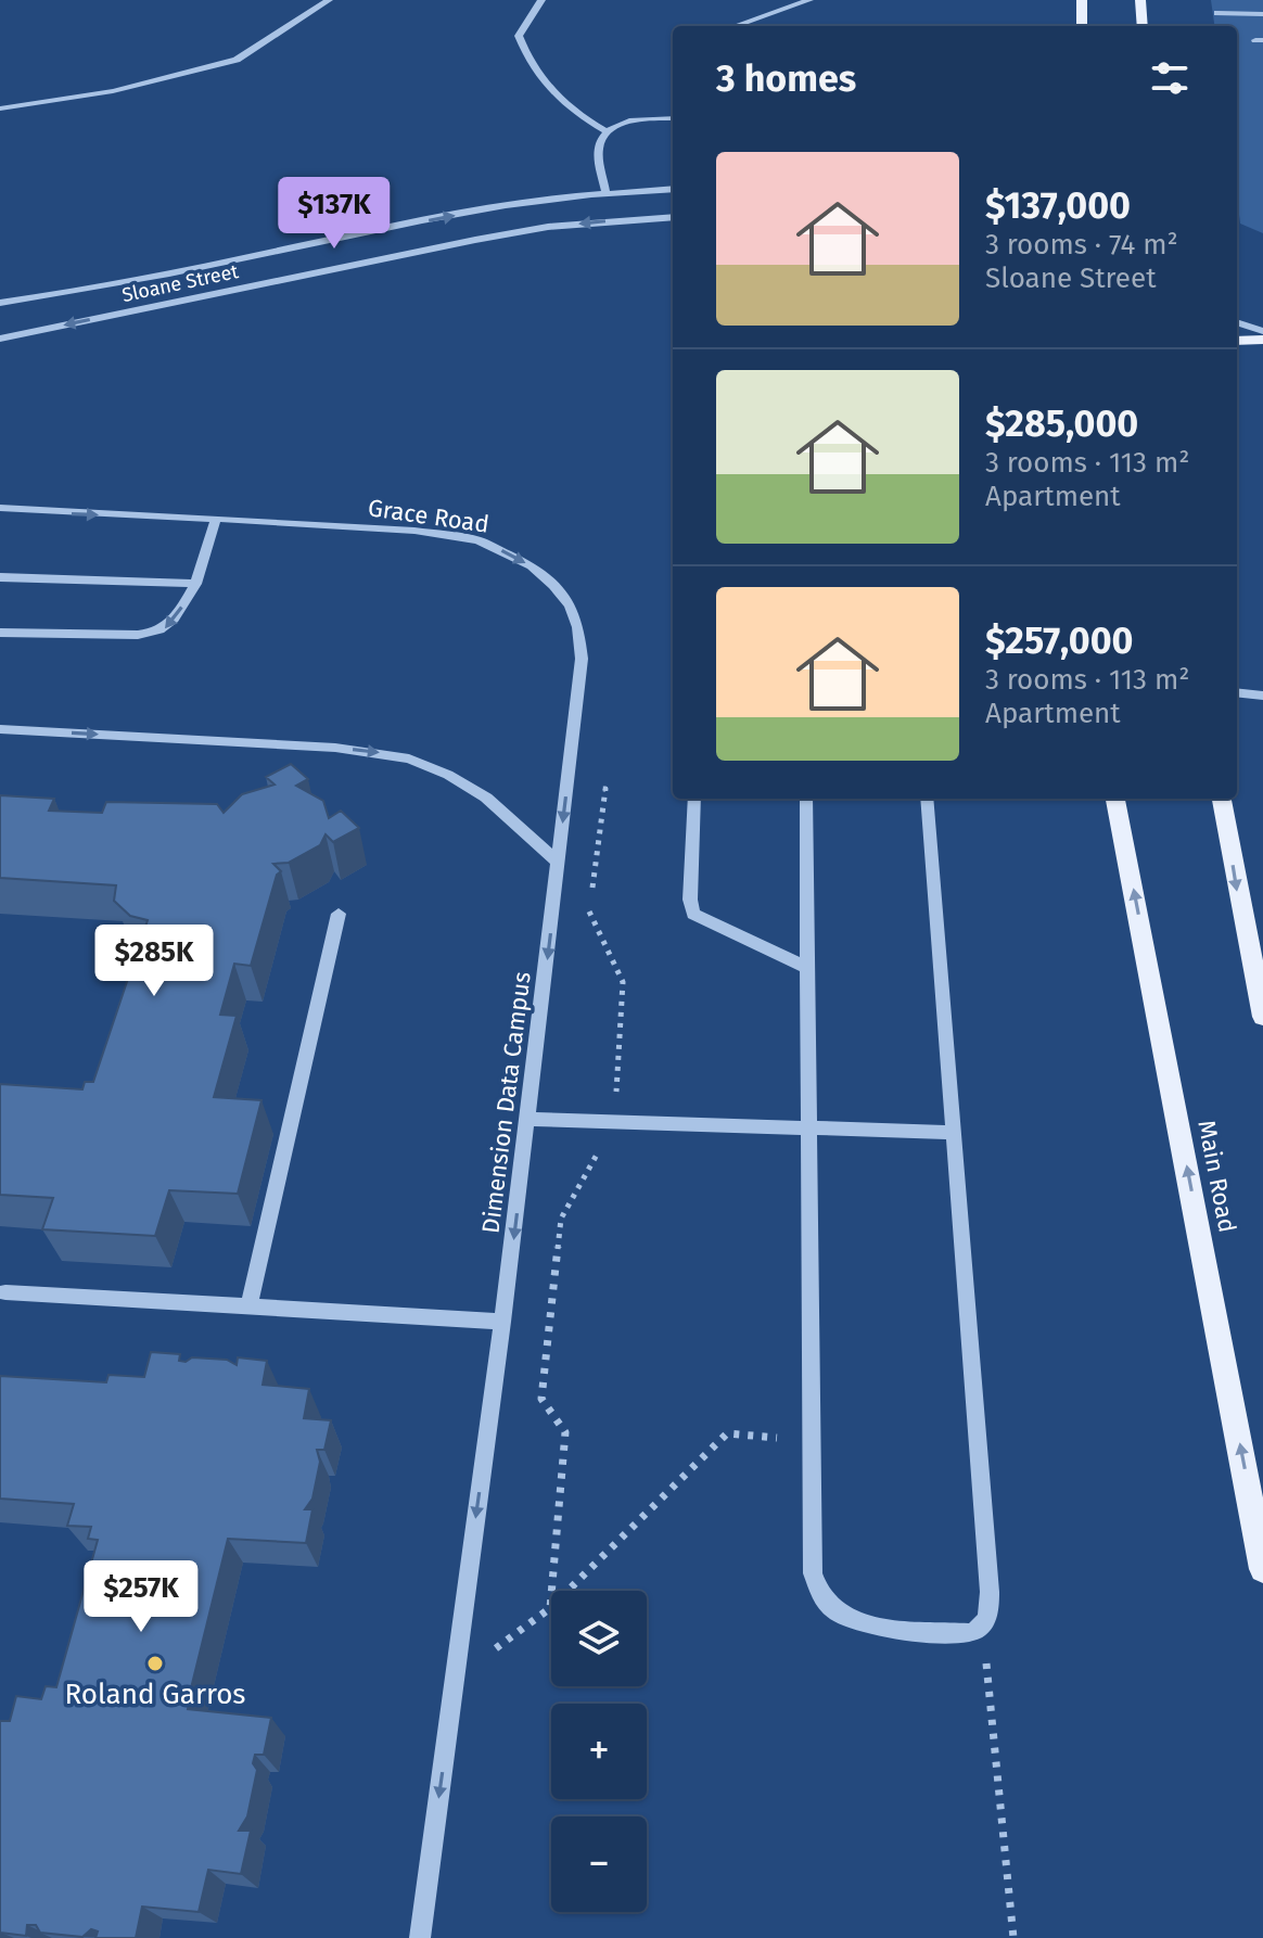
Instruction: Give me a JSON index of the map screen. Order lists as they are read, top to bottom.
{
  "streets": {
    "main road": ["Main Road"],
    "street": ["Sloane Street", "Grace Road", "Dimension Data Campus"]
  },
  "crossings": [
    ["Grace Road", "Dimension Data Campus"]
  ],
  "one_way": ["Dimension Data Campus", "Main Road"],
  "places": ["Roland Garros"],
  "page": {
    "heading": "3 homes",
    "list": [
      {
        "name": "$137,000",
        "note": "3 rooms · 74 m² · Sloane Street"
      },
      {
        "name": "$285,000",
        "note": "3 rooms · 113 m² · Apartment"
      },
      {
        "name": "$257,000",
        "note": "3 rooms · 113 m² · Apartment"
      }
    ],
    "price": ["$137K", "$285K", "$257K"],
    "map_buttons": ["+", "−"]
  }
}
